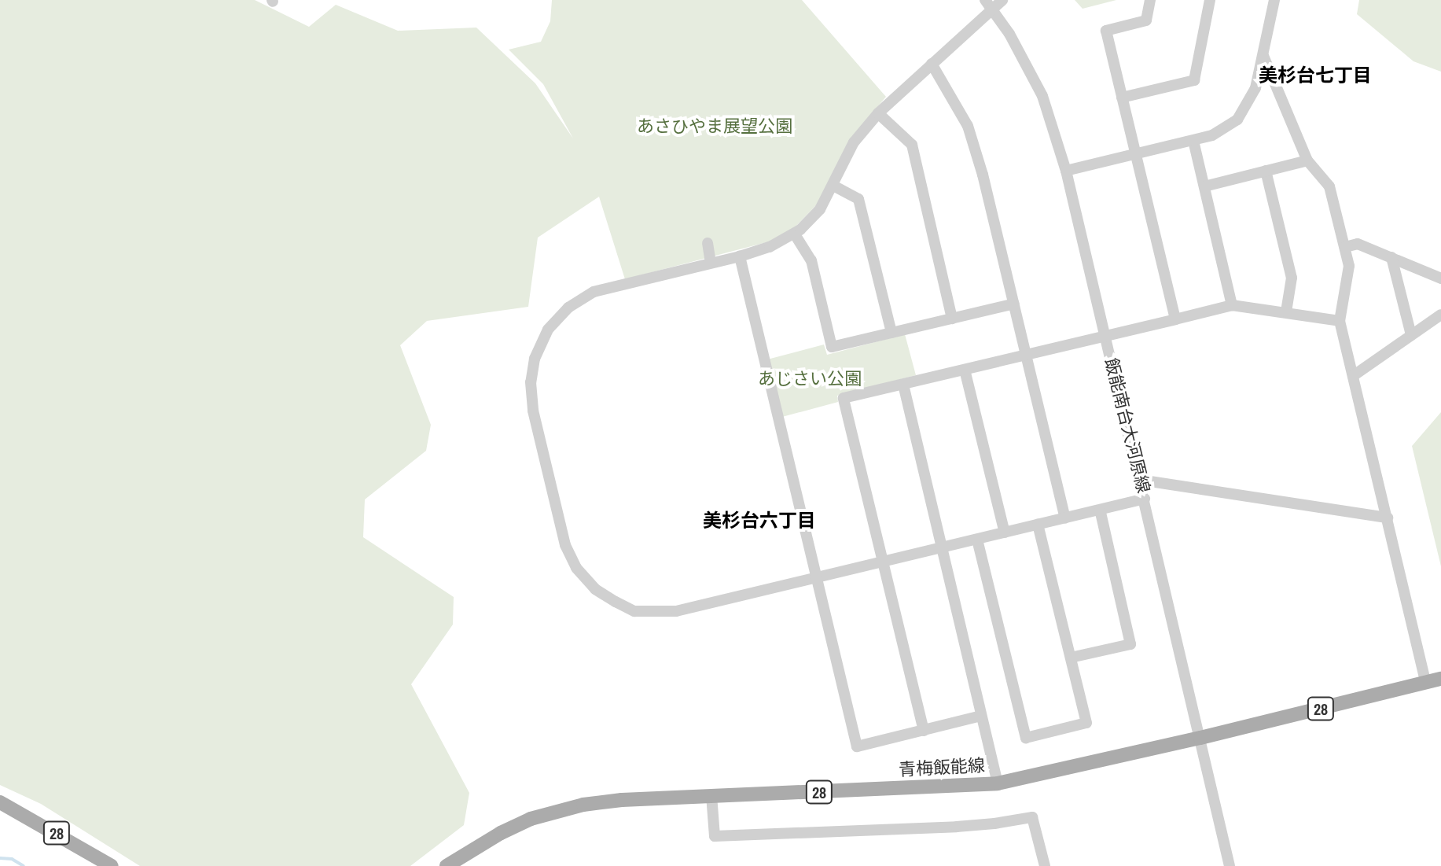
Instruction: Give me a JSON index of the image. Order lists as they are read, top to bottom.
{
  "streets": {
    "main road": ["28", "青梅飯能線"],
    "street": ["飯能南台大河原線"]
  },
  "crossings": [
    ["飯能南台大河原線", "青梅飯能線"]
  ],
  "districts": ["美杉台七丁目", "美杉台六丁目"],
  "parks": ["あさひやま展望公園", "あじさい公園"]
}
